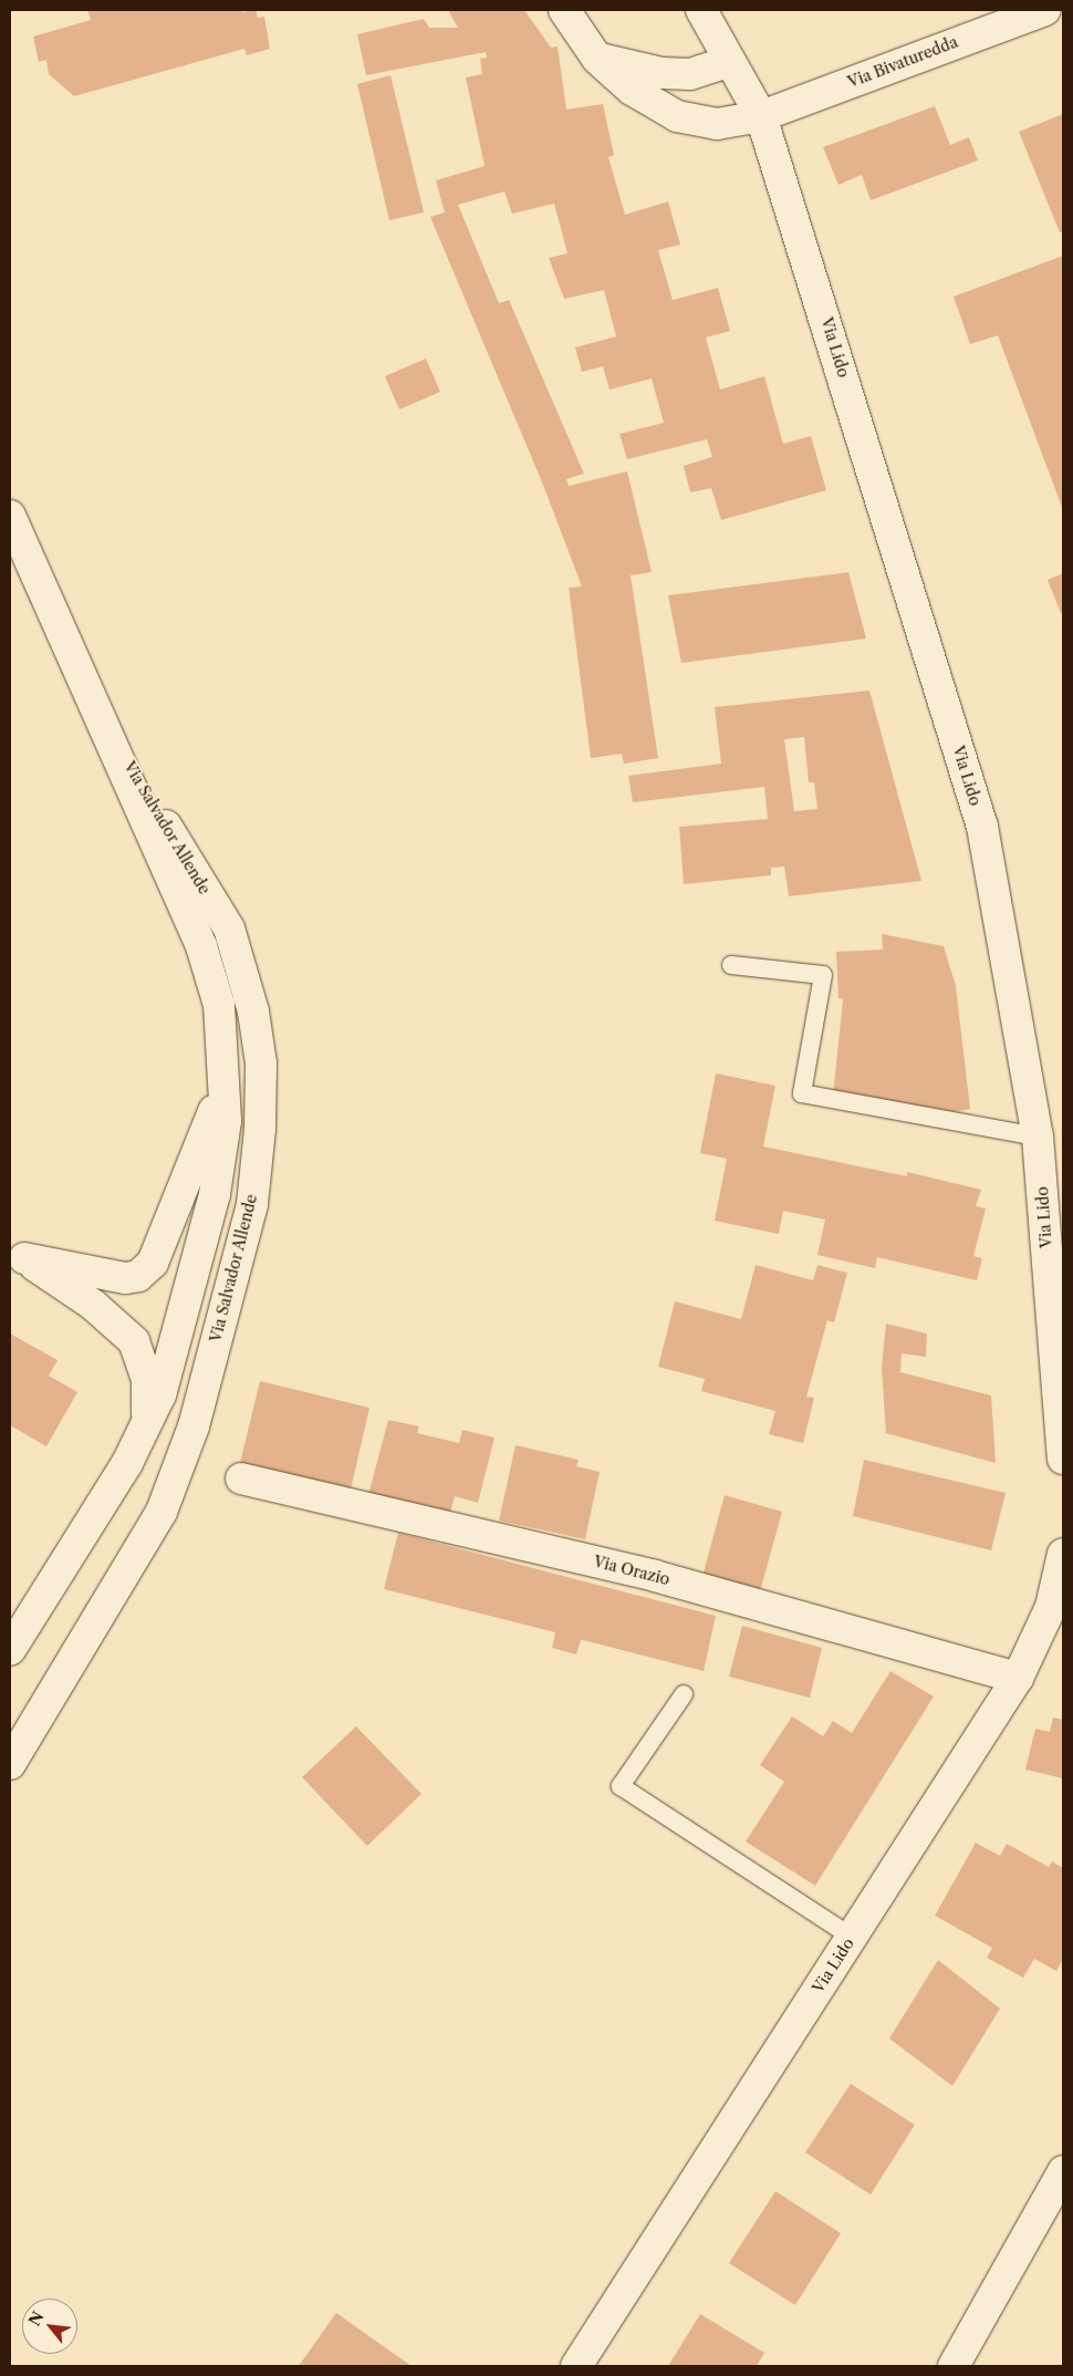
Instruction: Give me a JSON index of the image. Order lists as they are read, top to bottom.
{
  "streets": {
    "street": [
      "Via Bivaturedda",
      "Via Lido",
      "Via Salvador Allende",
      "Via Orazio"
    ]
  },
  "crossings": [
    ["Via Bivaturedda", "Via Lido"],
    ["Via Lido", "Via Orazio"]
  ],
  "north": "top left"
}
